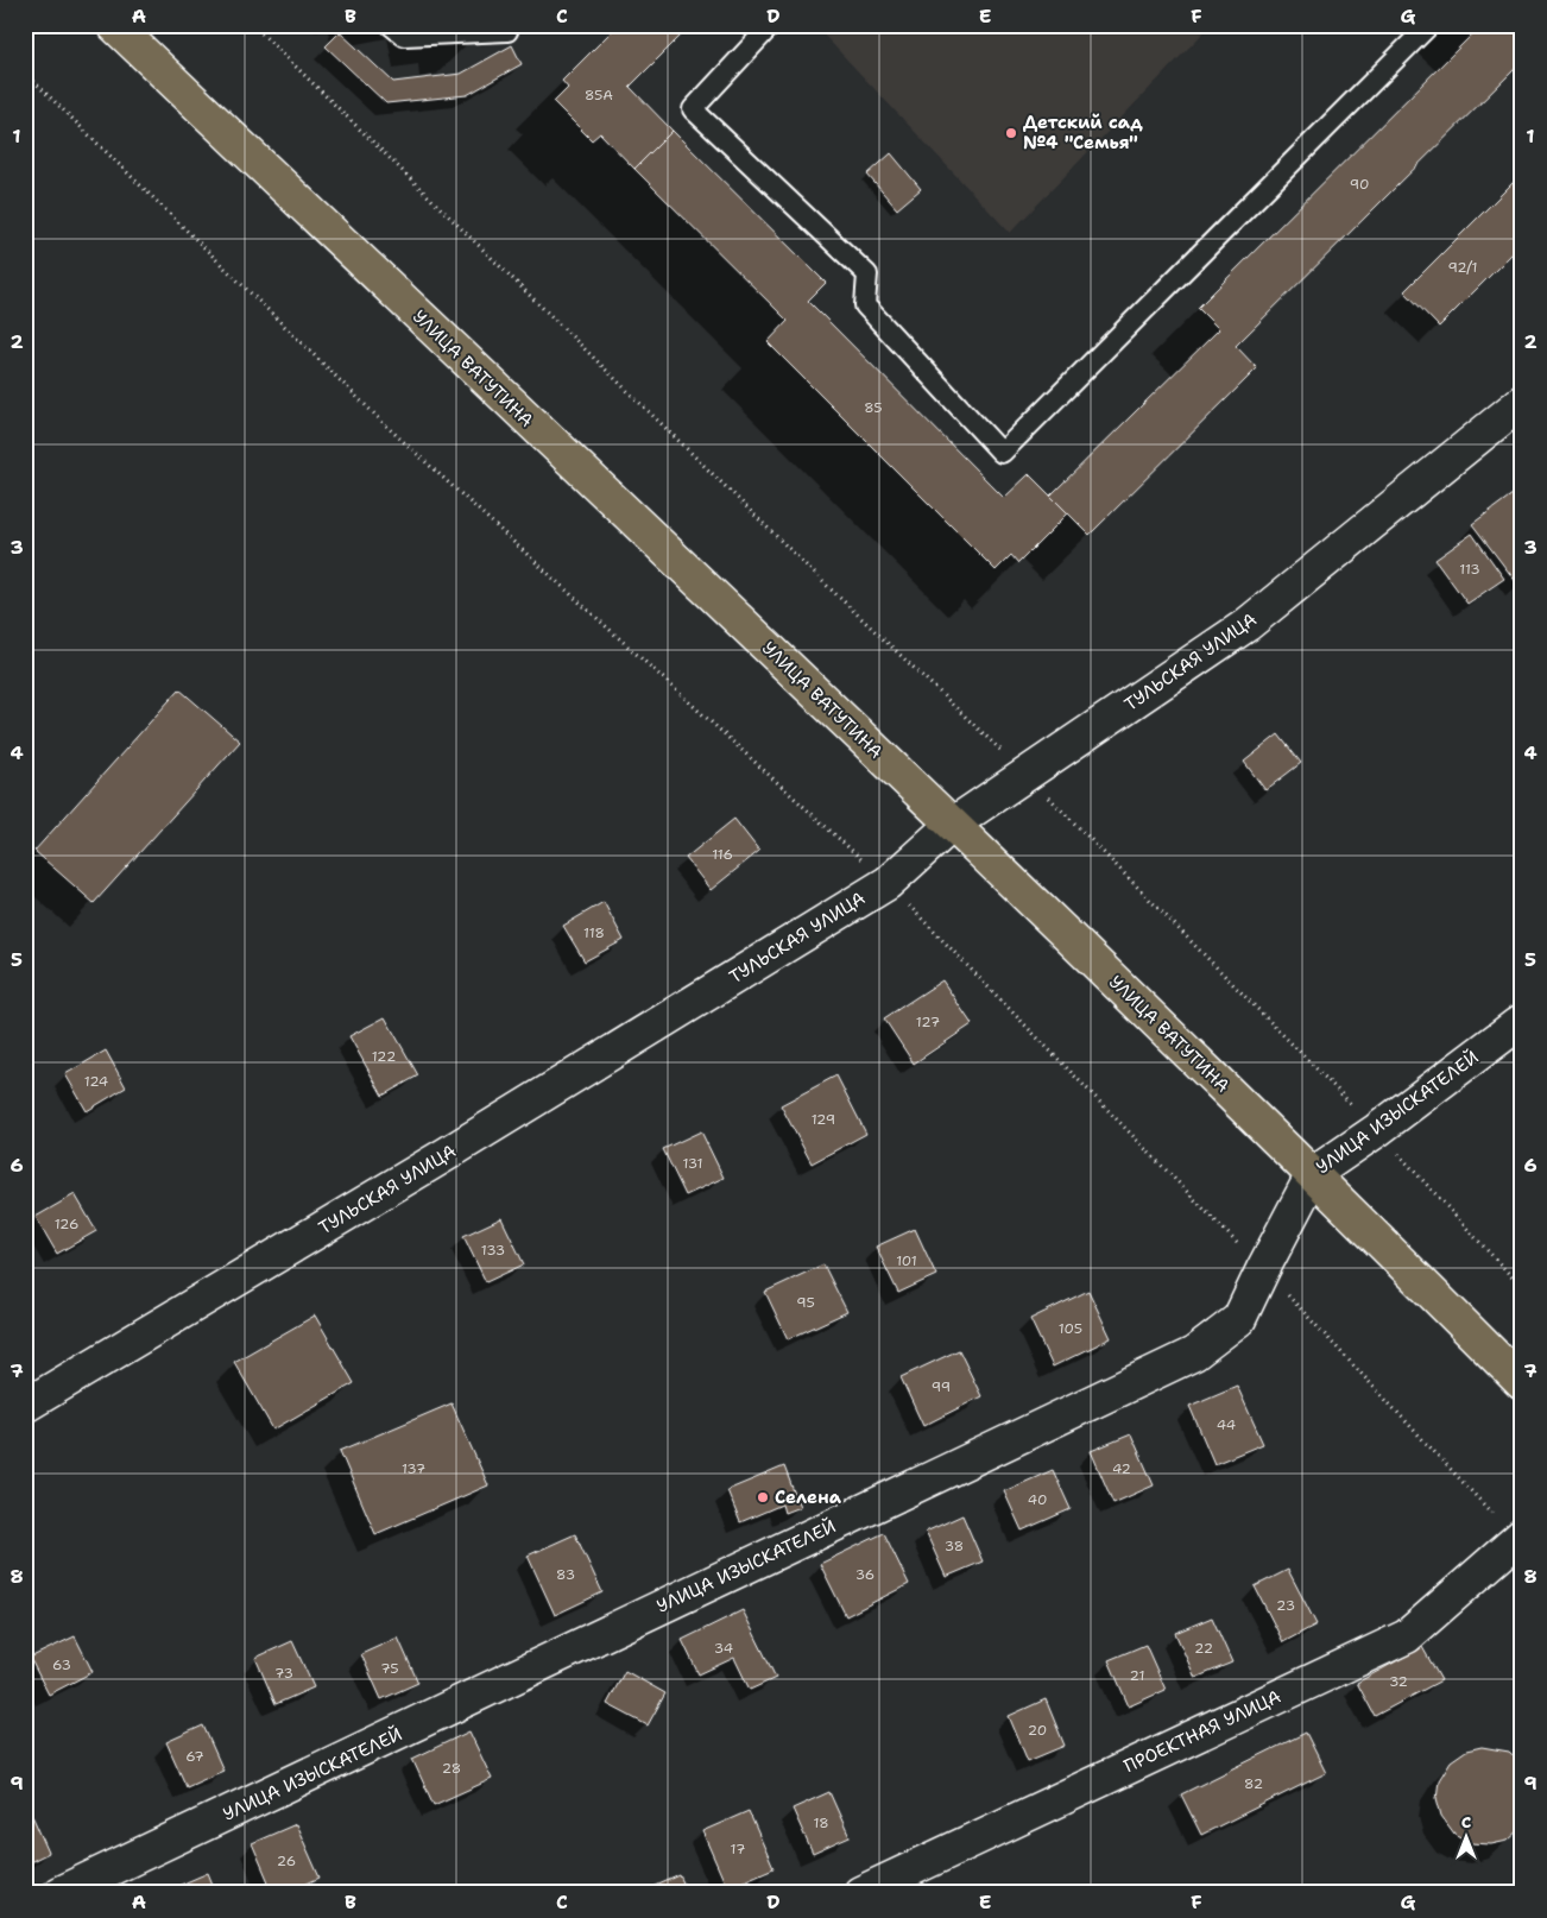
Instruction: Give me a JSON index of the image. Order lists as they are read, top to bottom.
{
  "streets": {
    "main road": ["УЛИЦА ВАТУТИНА"],
    "street": ["ТУЛЬСКАЯ УЛИЦА", "УЛИЦА ИЗЫСКАТЕЛЕЙ", "ПРОЕКТНАЯ УЛИЦА"]
  },
  "crossings": [
    ["УЛИЦА ВАТУТИНА", "ТУЛЬСКАЯ УЛИЦА"],
    ["УЛИЦА ВАТУТИНА", "УЛИЦА ИЗЫСКАТЕЛЕЙ"]
  ],
  "places": ["Детский сад №4 \"Семья\"", "Селена"],
  "house_numbers": [
    "85А",
    "90",
    "92/1",
    "85",
    "113",
    "116",
    "118",
    "127",
    "122",
    "124",
    "129",
    "131",
    "126",
    "133",
    "101",
    "95",
    "105",
    "99",
    "44",
    "137",
    "42",
    "40",
    "38",
    "83",
    "36",
    "23",
    "34",
    "22",
    "63",
    "75",
    "73",
    "21",
    "32",
    "20",
    "67",
    "28",
    "82",
    "18",
    "17",
    "26"
  ],
  "north": "top",
  "grid": {
    "columns": [
      "A",
      "B",
      "C",
      "D",
      "E",
      "F",
      "G"
    ],
    "rows": [
      "1",
      "2",
      "3",
      "4",
      "5",
      "6",
      "7",
      "8",
      "9"
    ]
  }
}
